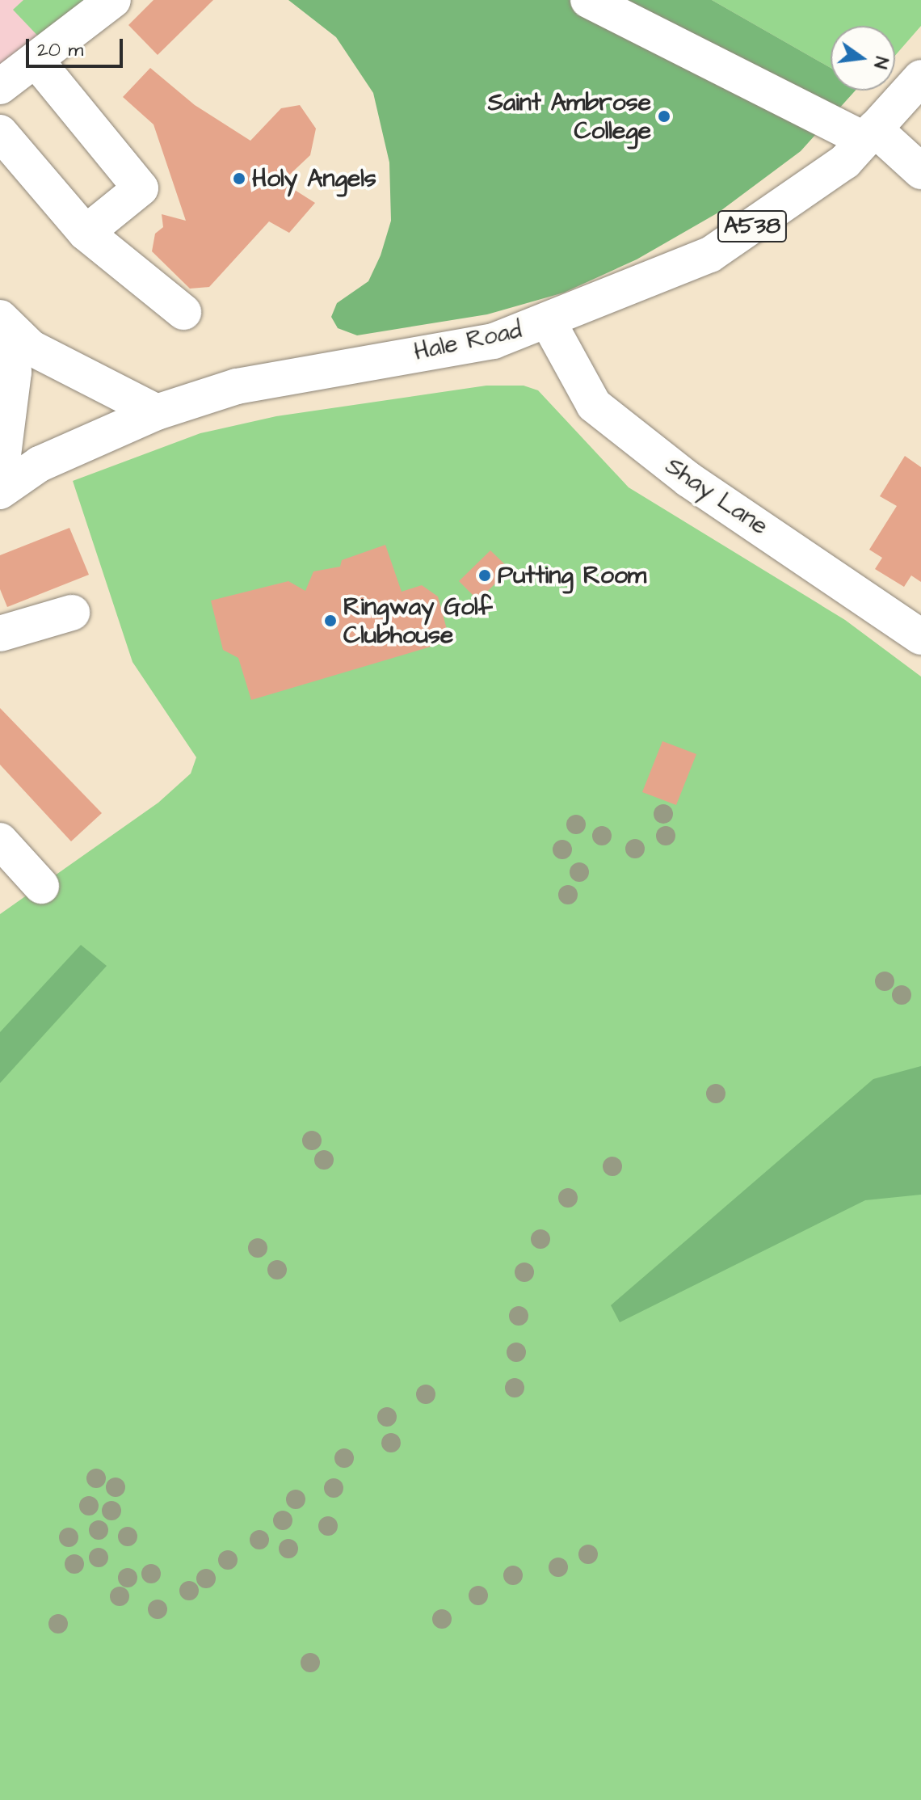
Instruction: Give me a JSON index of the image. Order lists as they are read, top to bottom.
{
  "streets": {
    "main road": ["A538", "Hale Road", "Shay Lane"]
  },
  "crossings": [
    ["Hale Road", "Shay Lane"]
  ],
  "places": [
    "Saint Ambrose College",
    "Holy Angels",
    "Putting Room",
    "Ringway Golf Clubhouse"
  ],
  "scale_bar": "20 m",
  "north": "right"
}
